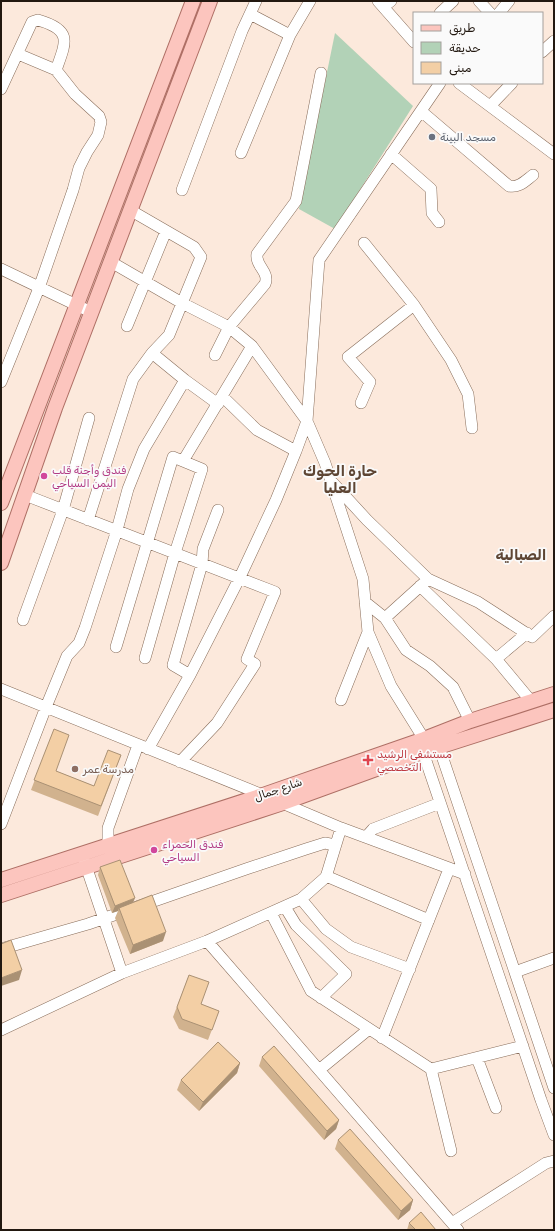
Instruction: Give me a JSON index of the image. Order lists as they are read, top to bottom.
{
  "streets": {
    "main road": ["شارع جمال"]
  },
  "districts": ["حارة الحوك العليا", "الصبالية"],
  "places": {
    "other": [
      "مسجد البينة",
      "فندق وأجنة قلب اليمن السياحي",
      "مدرسة عمر",
      "فندق الحمراء السياحي"
    ],
    "health": ["مستشفى الرشيد التخصصي"]
  },
  "legend": ["طريق", "حديقة", "مبنى"]
}
